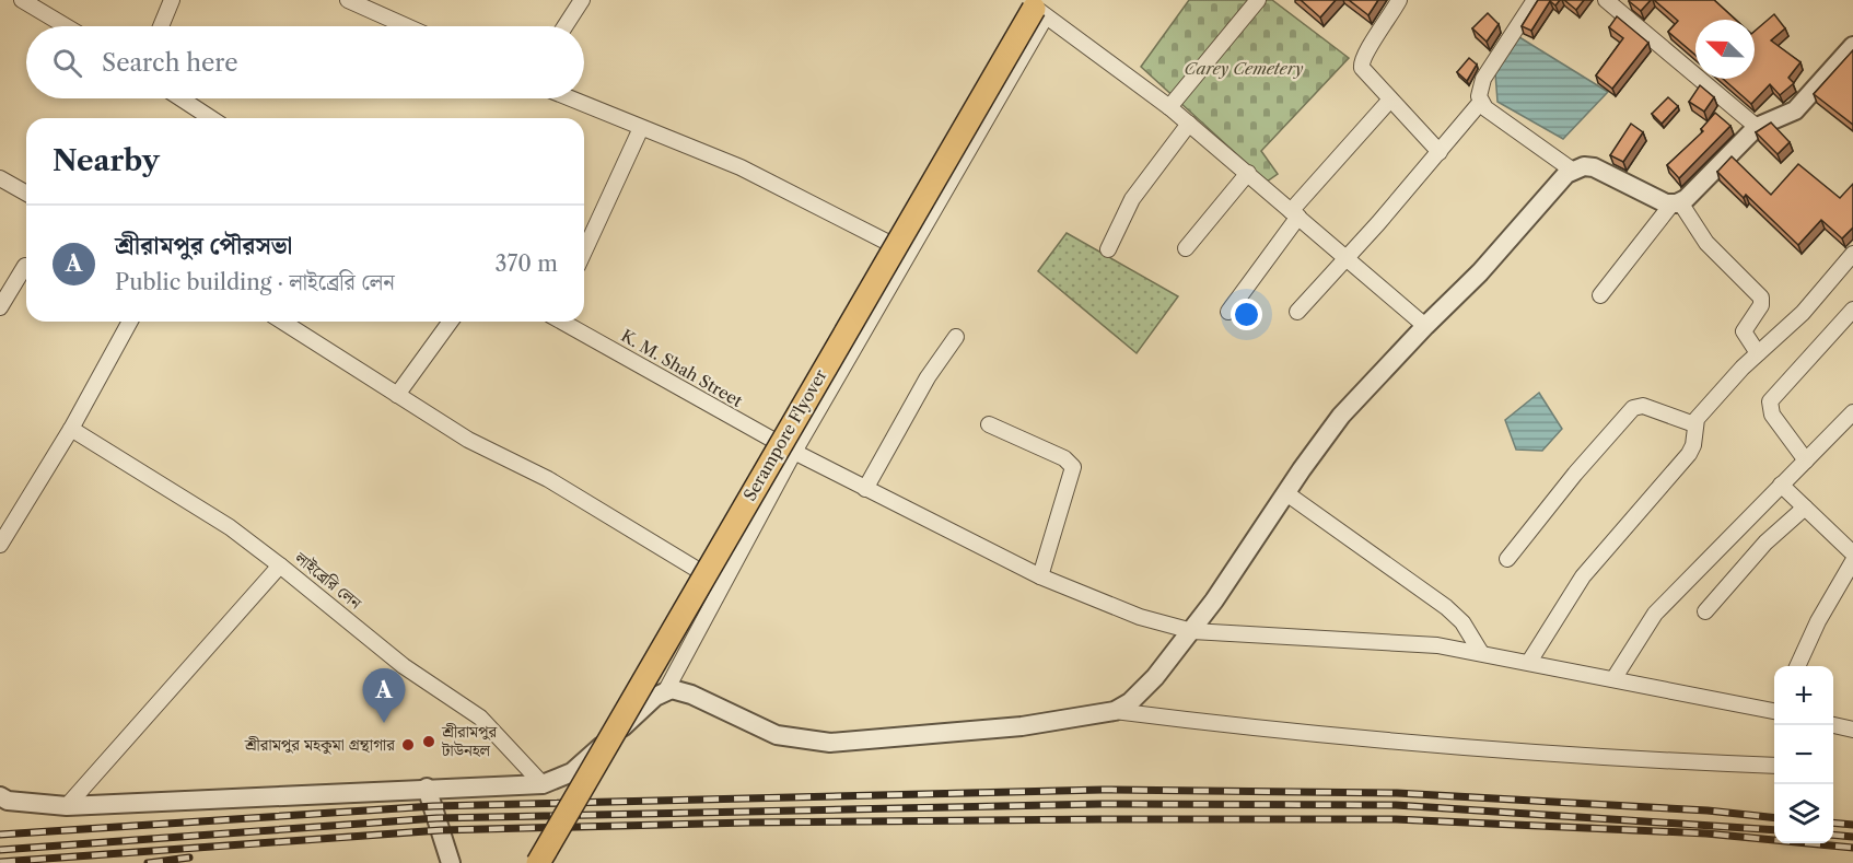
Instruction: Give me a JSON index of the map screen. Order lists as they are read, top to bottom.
{
  "streets": {
    "main road": ["Serampore Flyover"],
    "street": ["K. M. Shah Street", "লাইব্রেরি লেন"]
  },
  "parks": ["Carey Cemetery"],
  "places": ["শ্রীরামপুর টাউনহল", "শ্রীরামপুর মহকুমা গ্ৰন্থাগার"],
  "north": "top left",
  "page": {
    "search": "Search here",
    "heading": "Nearby",
    "list": [
      {
        "mark": "A",
        "name": "শ্রীরামপুর পৌরসভা",
        "note": "Public building · লাইব্রেরি লেন",
        "value": "370 m"
      }
    ],
    "map_buttons": ["+", "−"],
    "pins": "A"
  }
}
